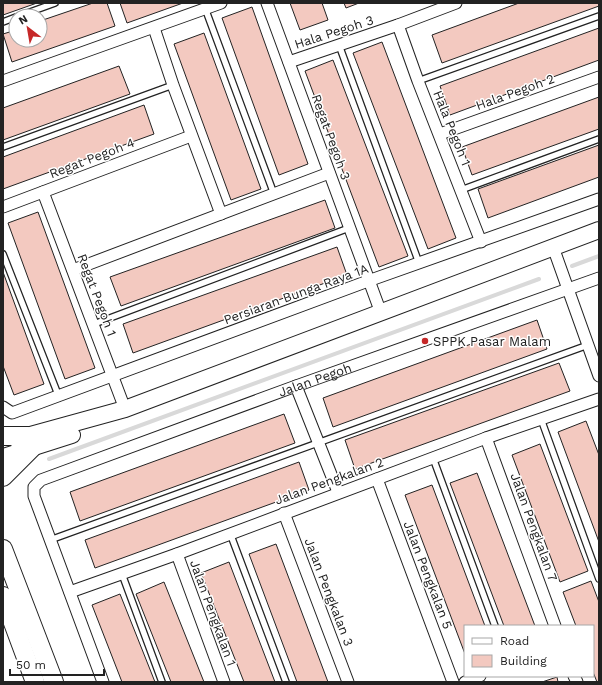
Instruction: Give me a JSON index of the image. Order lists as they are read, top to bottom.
{
  "streets": {
    "street": [
      "Hala Pegoh 3",
      "Hala Pegoh 2",
      "Hala Pegoh 1",
      "Regat Pegoh 3",
      "Regat Pegoh 4",
      "Persiaran Bunga Raya 1A",
      "Regat Pegoh 1",
      "Jalan Pegoh",
      "Jalan Pengkalan 2",
      "Jalan Pengkalan 7",
      "Jalan Pengkalan 5",
      "Jalan Pengkalan 3",
      "Jalan Pengkalan 1"
    ]
  },
  "crossings": [
    ["Hala Pegoh 3", "Hala Pegoh 1"],
    ["Hala Pegoh 3", "Regat Pegoh 3"],
    ["Hala Pegoh 2", "Hala Pegoh 1"],
    ["Hala Pegoh 1", "Persiaran Bunga Raya 1A"],
    ["Regat Pegoh 3", "Persiaran Bunga Raya 1A"],
    ["Regat Pegoh 4", "Regat Pegoh 1"],
    ["Persiaran Bunga Raya 1A", "Regat Pegoh 1"],
    ["Jalan Pengkalan 2", "Jalan Pengkalan 7"],
    ["Jalan Pengkalan 2", "Jalan Pengkalan 5"],
    ["Jalan Pengkalan 2", "Jalan Pengkalan 3"],
    ["Jalan Pengkalan 2", "Jalan Pengkalan 1"]
  ],
  "places": ["SPPK Pasar Malam"],
  "legend": ["Road", "Building"],
  "scale_bar": "50 m",
  "north": "top left"
}
